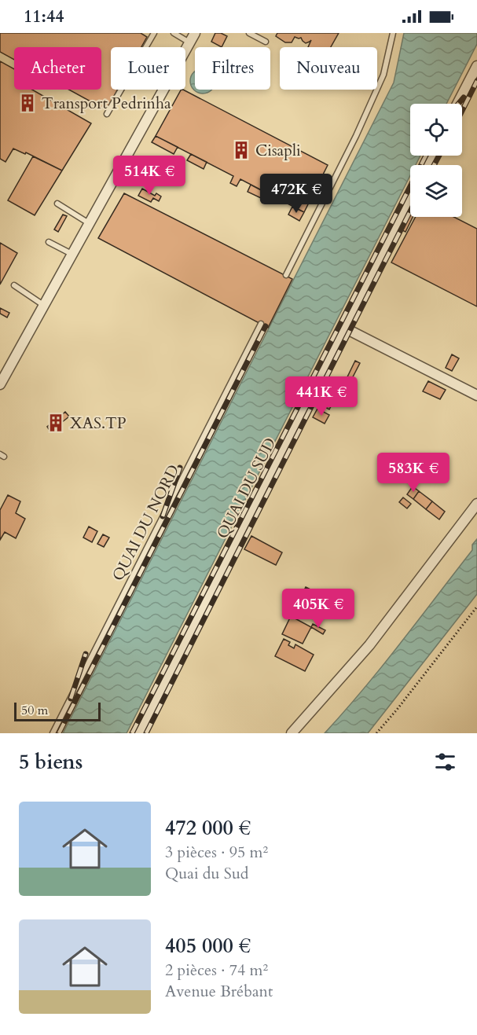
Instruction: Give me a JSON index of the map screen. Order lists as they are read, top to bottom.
{
  "streets": {
    "street": ["QUAI DU SUD"],
    "lane": ["QUAI DU NORD"]
  },
  "places": {
    "building": ["Transport Pedrinha", "Cisapli", "XAS.TP"]
  },
  "scale_bar": "50 m",
  "page": {
    "status": "11:44",
    "chip": [
      "Acheter",
      "Louer",
      "Filtres",
      "Nouveau"
    ],
    "price": [
      "514K €",
      "472K €",
      "441K €",
      "583K €",
      "405K €"
    ],
    "scale": "50 m",
    "heading": "5 biens",
    "list": [
      {
        "name": "472 000 €",
        "note": "3 pièces · 95 m² · Quai du Sud"
      },
      {
        "name": "405 000 €",
        "note": "2 pièces · 74 m² · Avenue Brébant"
      }
    ]
  }
}
